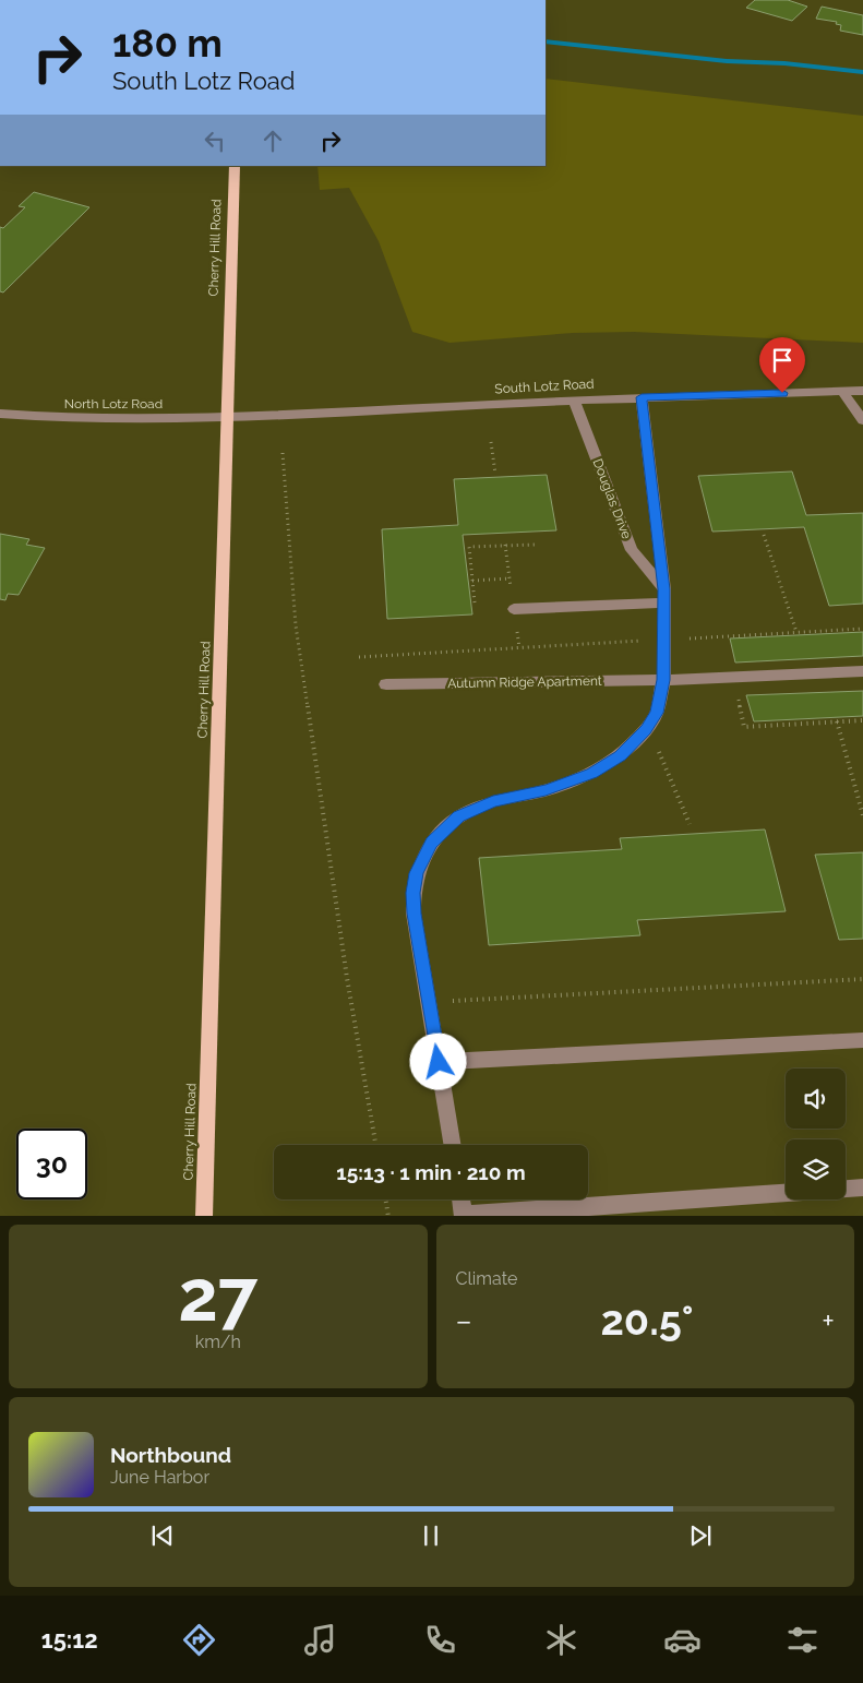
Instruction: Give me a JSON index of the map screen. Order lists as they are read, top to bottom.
{
  "streets": {
    "main road": ["Cherry Hill Road"],
    "street": [
      "South Lotz Road",
      "North Lotz Road",
      "Douglas Drive",
      "Autumn Ridge Apartment"
    ]
  },
  "crossings": [
    ["Cherry Hill Road", "South Lotz Road"],
    ["Cherry Hill Road", "North Lotz Road"],
    ["South Lotz Road", "North Lotz Road"],
    ["South Lotz Road", "Douglas Drive"]
  ],
  "page": {
    "turn": ["180 m", "South Lotz Road"],
    "limit": "30",
    "trip": "15:13 · 1 min · 210 m",
    "tile": [
      ["27", "km/h"],
      "Climate"
    ],
    "heat": ["−", "20.5°", "+"],
    "song": ["Northbound", "June Harbor"],
    "tabs": "15:12"
  }
}
